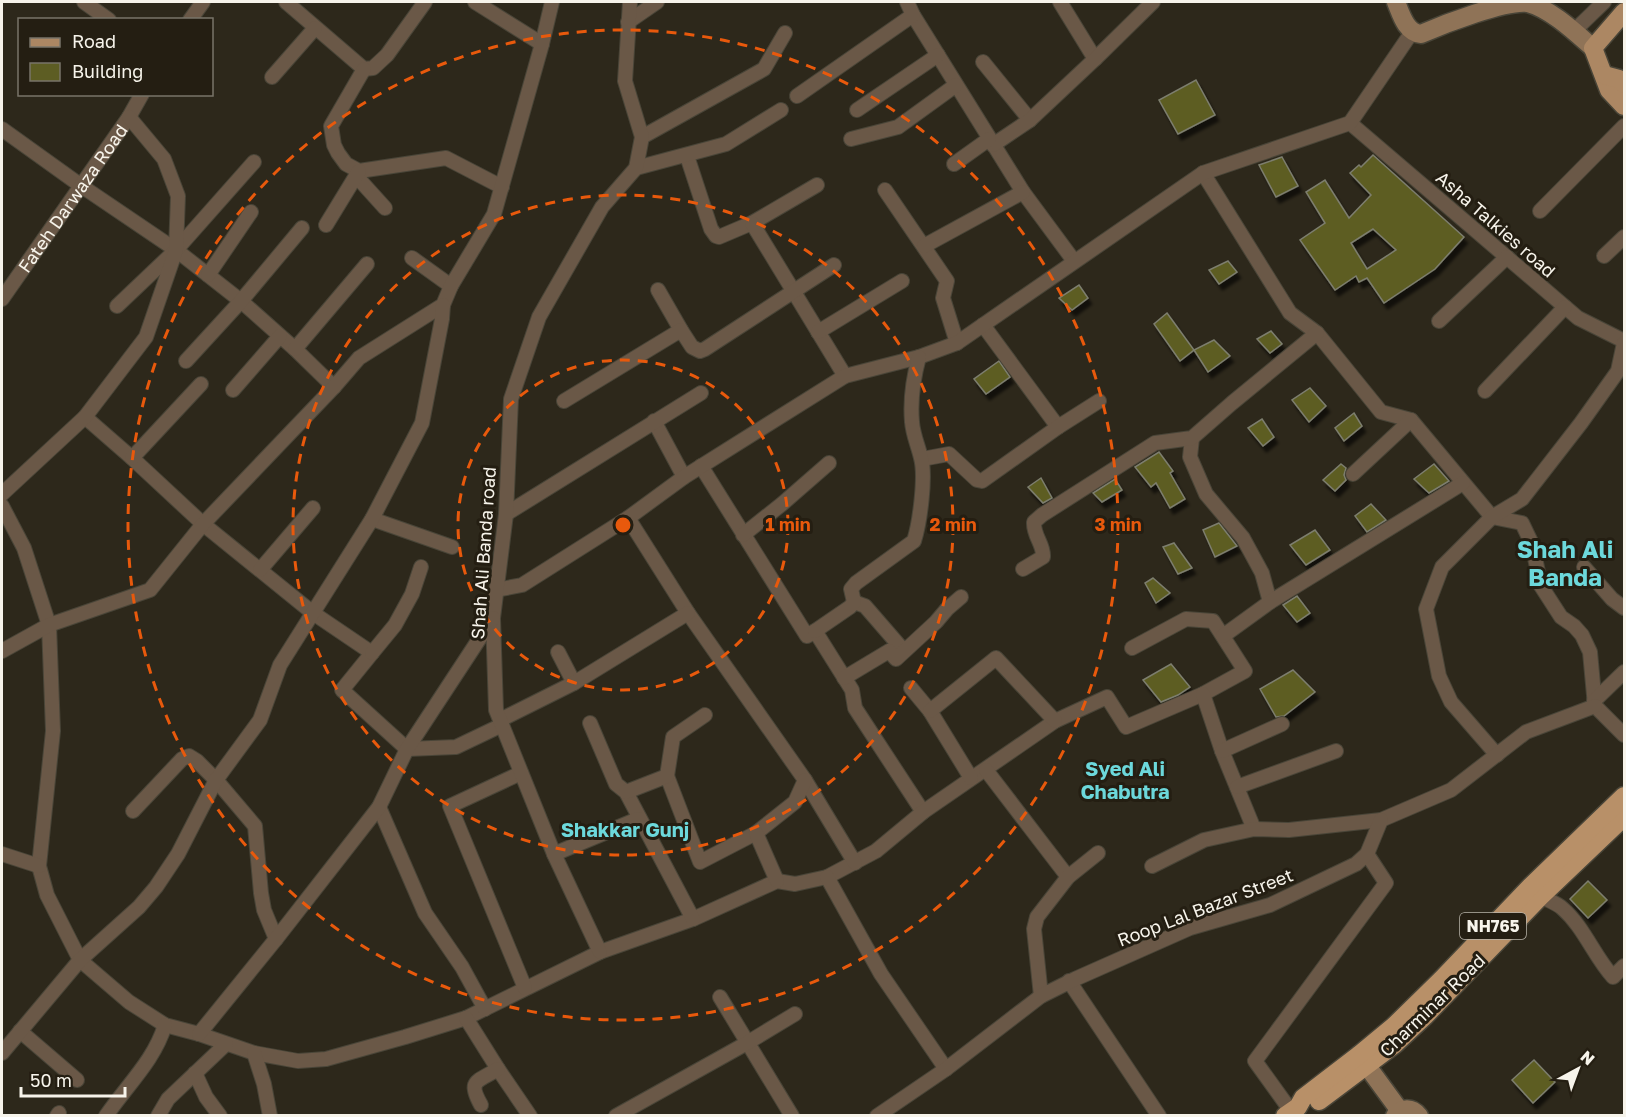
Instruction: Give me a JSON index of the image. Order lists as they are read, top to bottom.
{
  "streets": {
    "highway": ["NH765", "Charminar Road"],
    "street": [
      "Fateh Darwaza Road",
      "Asha Talkies road",
      "Shah Ali Banda road",
      "Roop Lal Bazar Street"
    ]
  },
  "crossings": [
    ["NH765", "Charminar Road"]
  ],
  "districts": ["Shah Ali Banda", "Syed Ali Chabutra", "Shakkar Gunj"],
  "legend": ["Road", "Building"],
  "scale_bar": "50 m",
  "north": "top right",
  "rings": ["1 min", "2 min", "3 min"]
}
